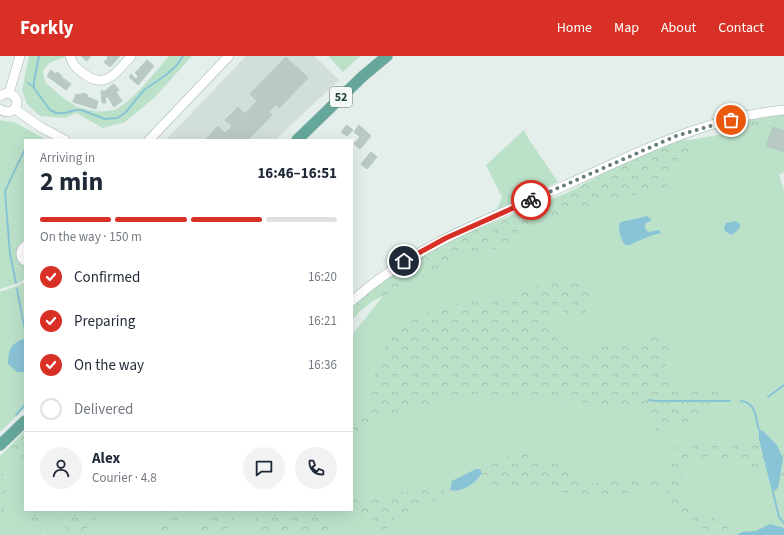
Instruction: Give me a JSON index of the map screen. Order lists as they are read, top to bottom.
{
  "streets": {
    "main road": ["52"]
  },
  "page": {
    "header": "Forkly",
    "nav": [
      "Home",
      "Map",
      "About",
      "Contact"
    ],
    "heading": ["2 min", "Arriving in", "16:46–16:51"],
    "panel": ["Alex", "Courier · 4.8"],
    "bar": "On the way · 150 m",
    "list": [
      ["Confirmed", "16:20"],
      ["Preparing", "16:21"],
      ["On the way", "16:36"],
      "Delivered"
    ]
  }
}
